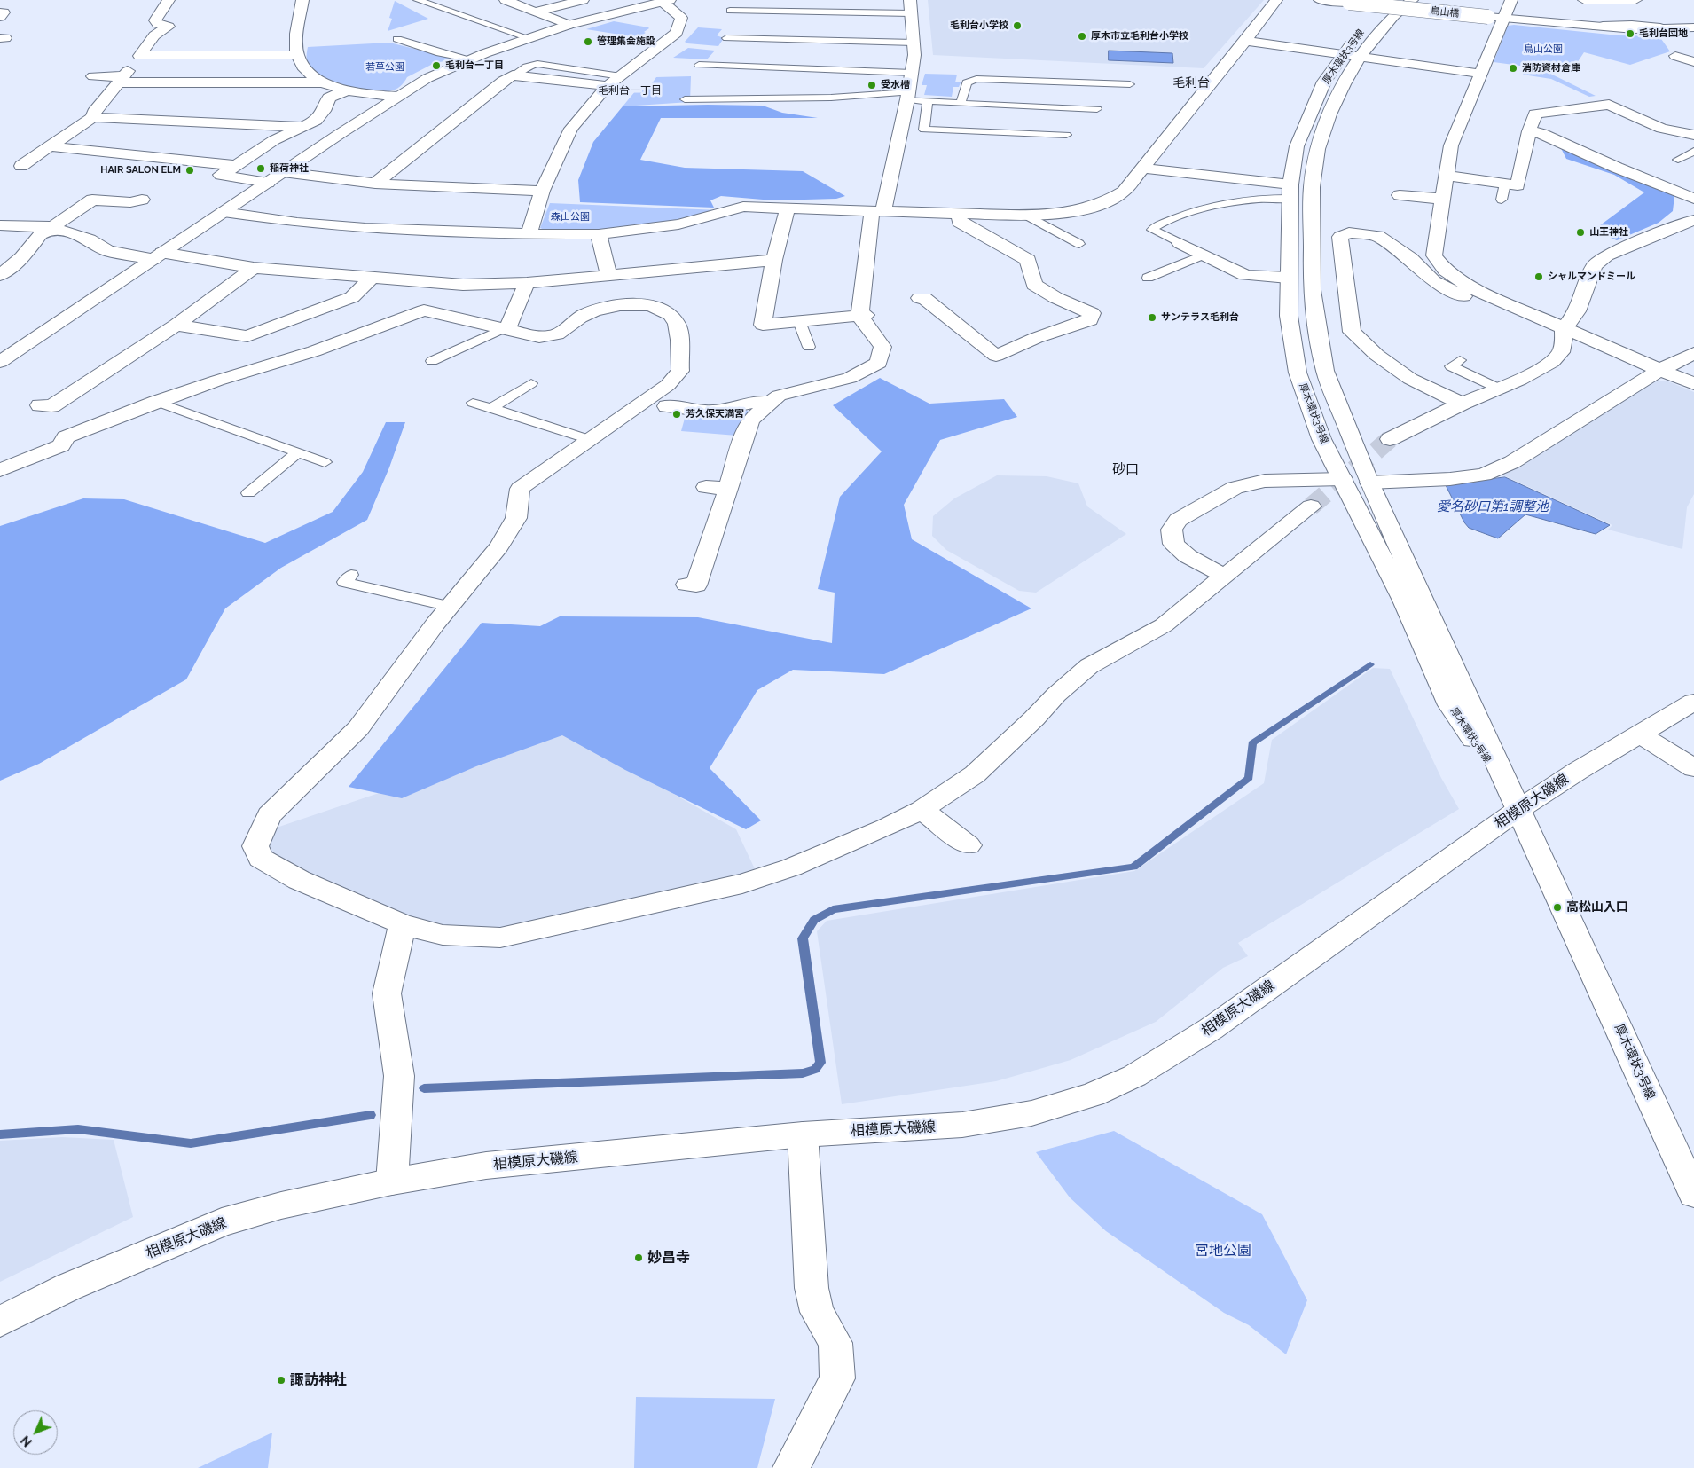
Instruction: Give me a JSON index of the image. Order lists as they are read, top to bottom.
{
  "streets": {
    "street": ["鳥山橋", "厚木環状3号線", "相模原大磯線"]
  },
  "crossings": [
    ["厚木環状3号線", "相模原大磯線"]
  ],
  "districts": ["毛利台", "毛利台一丁目", "砂口"],
  "water": ["愛名砂口第1調整池"],
  "parks": [
    "鳥山公園",
    "若草公園",
    "森山公園",
    "宮地公園"
  ],
  "places": [
    "毛利台小学校",
    "毛利台団地",
    "厚木市立毛利台小学校",
    "管理集会施設",
    "毛利台一丁目",
    "消防資材倉庫",
    "受水槽",
    "稲荷神社",
    "HAIR SALON ELM",
    "山王神社",
    "シャルマンドミール",
    "サンテラス毛利台",
    "芳久保天満宮",
    "高松山入口",
    "妙昌寺",
    "諏訪神社"
  ],
  "north": "bottom left"
}
